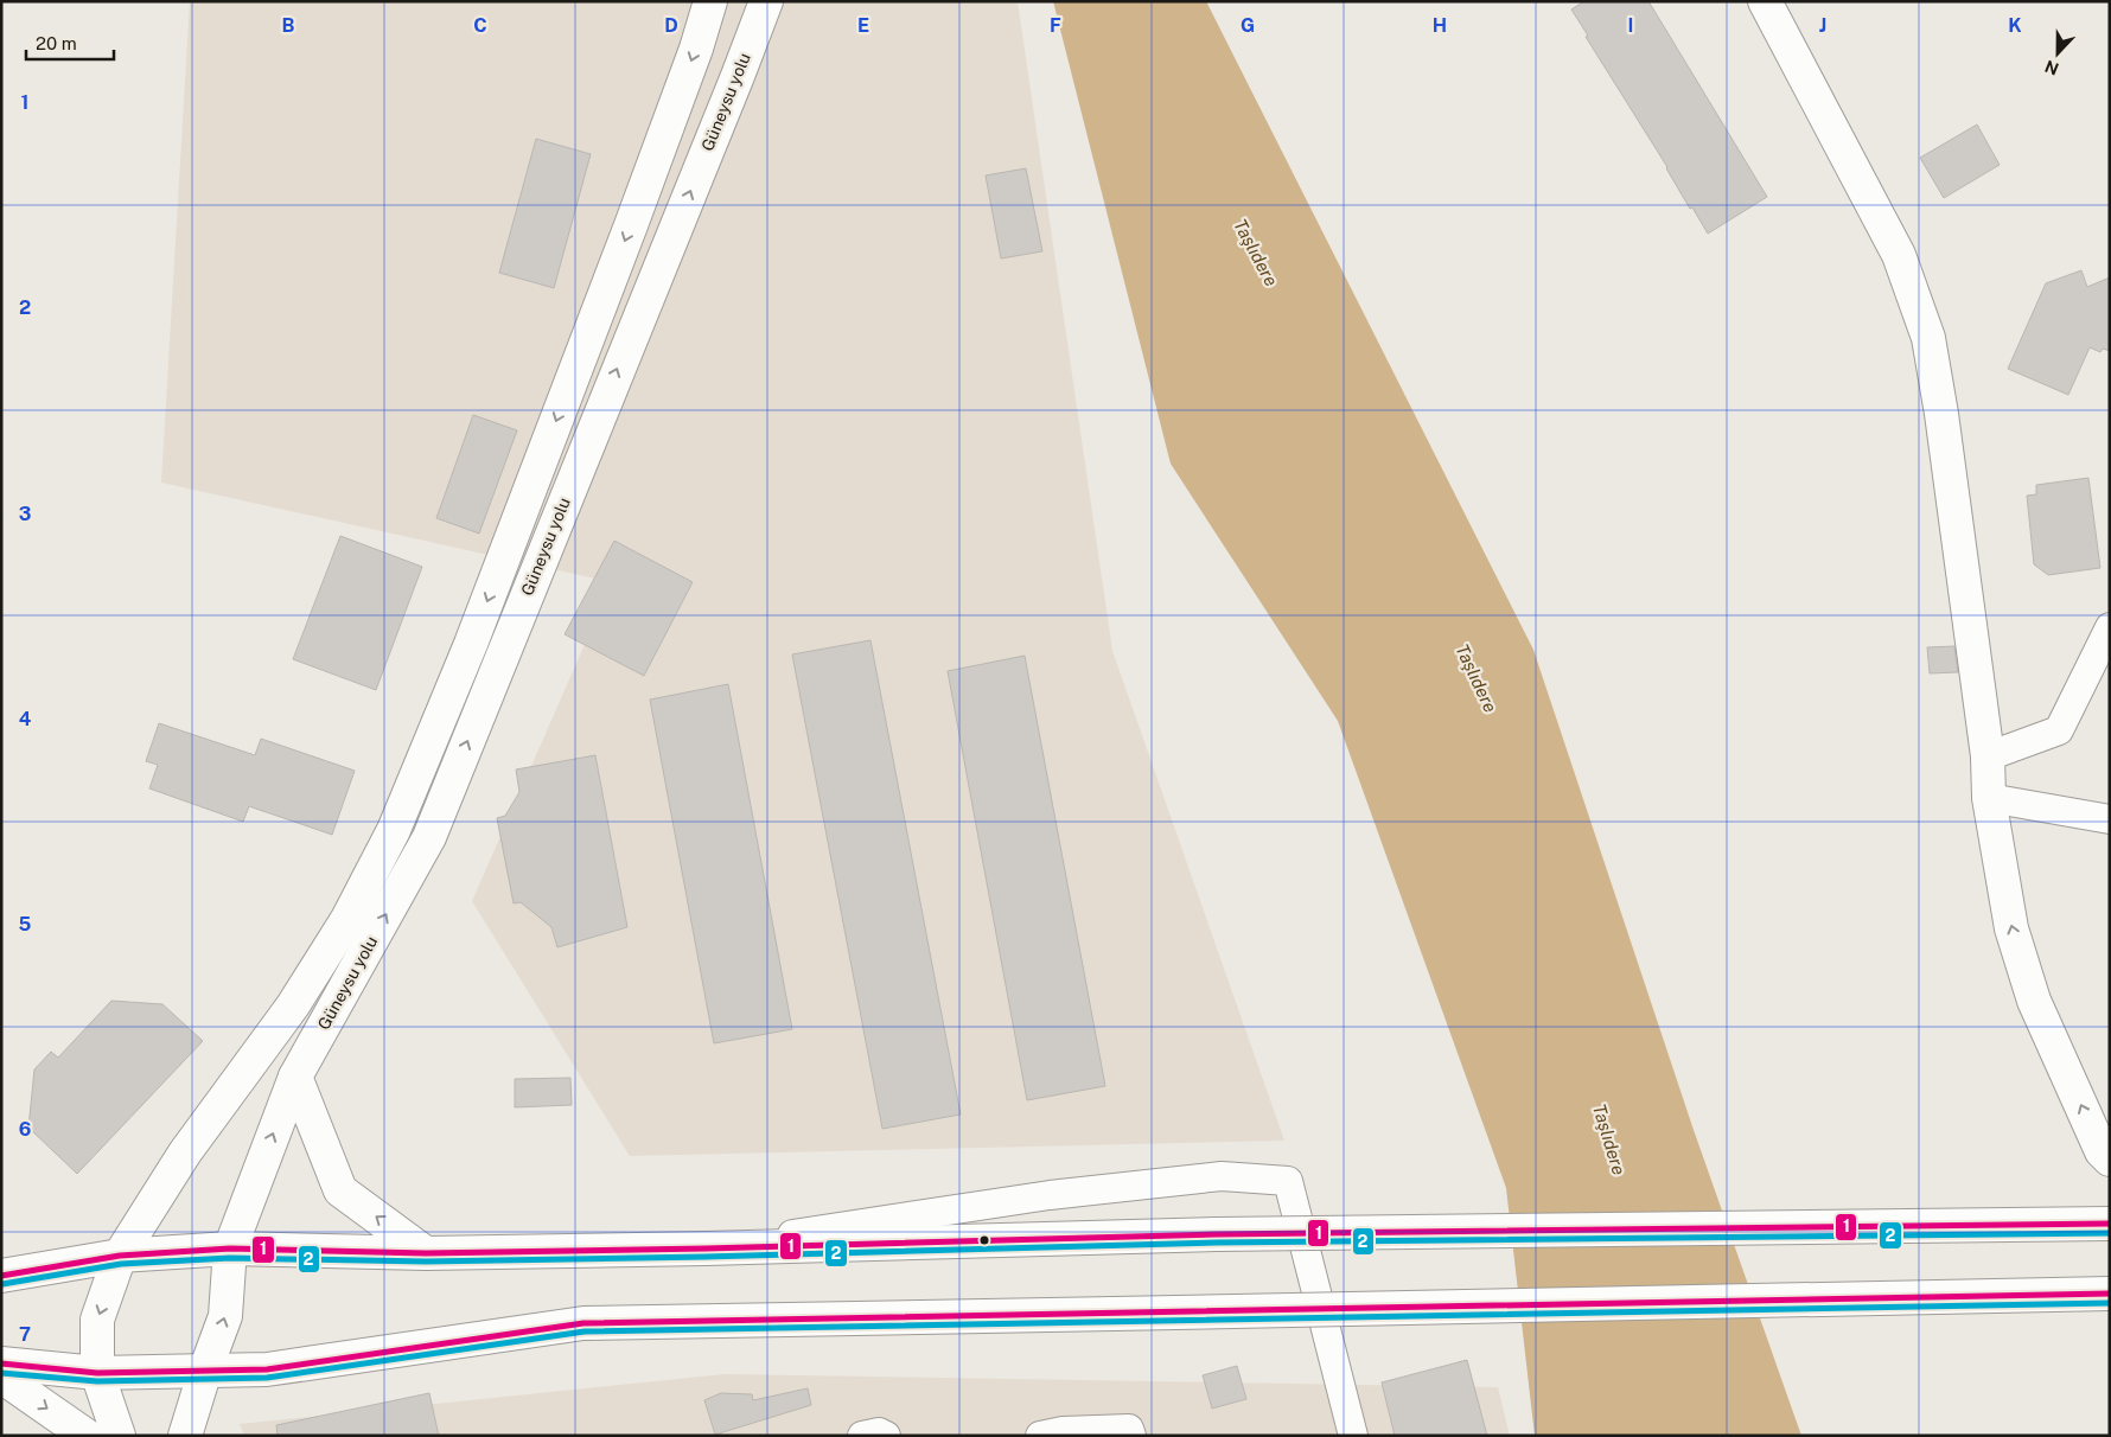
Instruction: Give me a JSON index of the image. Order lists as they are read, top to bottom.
{
  "streets": {
    "main road": ["Güneysu yolu"]
  },
  "water": ["Taşlıdere"],
  "lines": ["transit line 1", "transit line 2"],
  "scale_bar": "20 m",
  "north": "bottom",
  "grid": {
    "columns": [
      "B",
      "C",
      "D",
      "E",
      "F",
      "G",
      "H",
      "I",
      "J",
      "K"
    ],
    "rows": [
      "1",
      "2",
      "3",
      "4",
      "5",
      "6",
      "7"
    ]
  }
}
